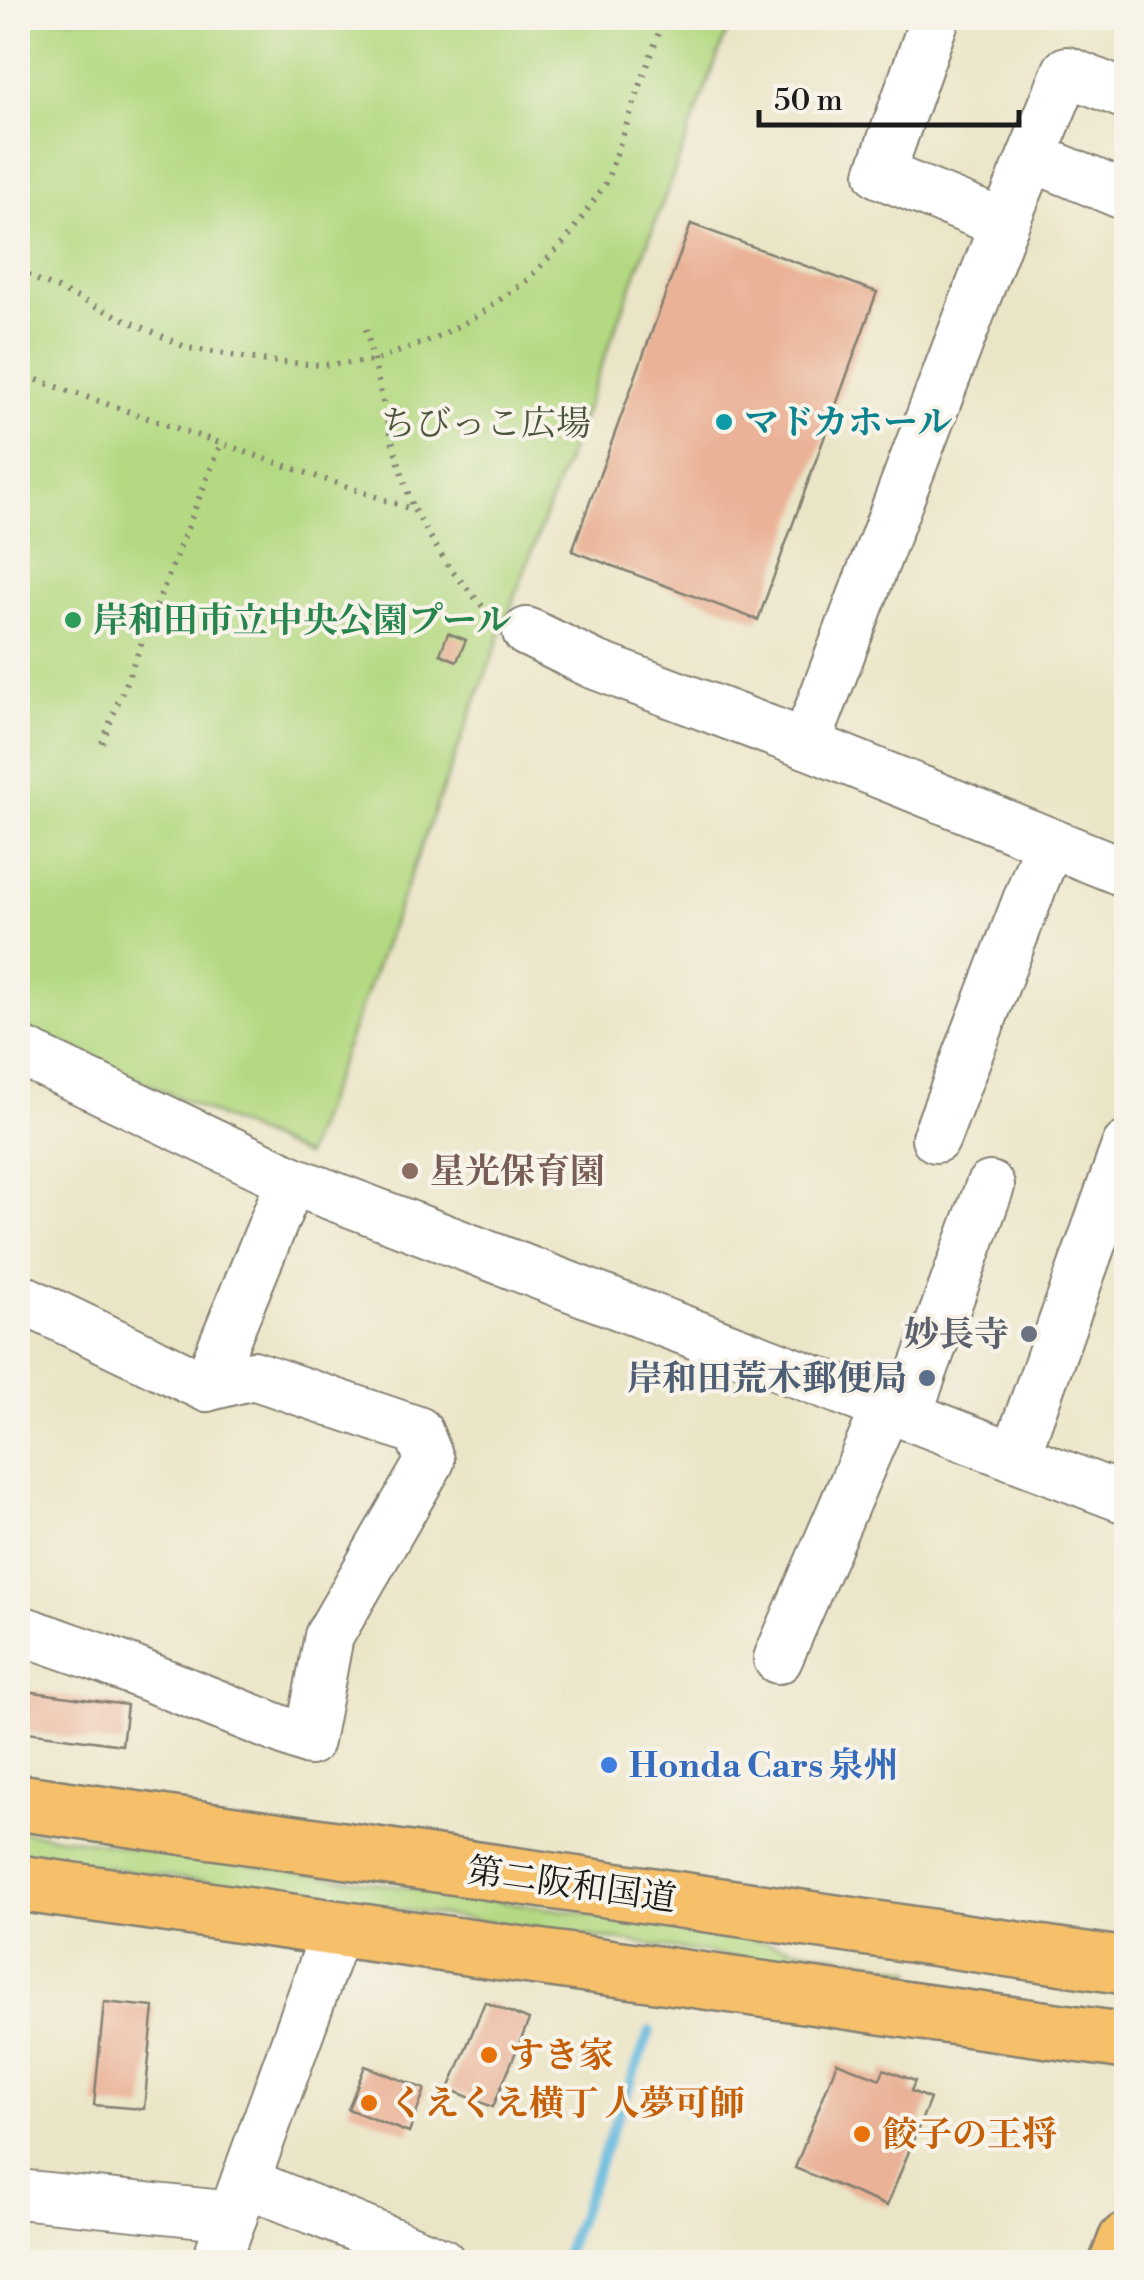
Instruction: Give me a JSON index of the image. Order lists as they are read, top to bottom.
{
  "streets": {
    "main road": ["第二阪和国道"]
  },
  "parks": ["ちびっこ広場"],
  "places": [
    "マドカホール",
    "岸和田市立中央公園プール",
    "星光保育園",
    "妙長寺",
    "岸和田荒木郵便局",
    "Honda Cars 泉州",
    "すき家",
    "くえくえ横丁 人夢可師",
    "餃子の王将"
  ],
  "scale_bar": "50 m"
}
